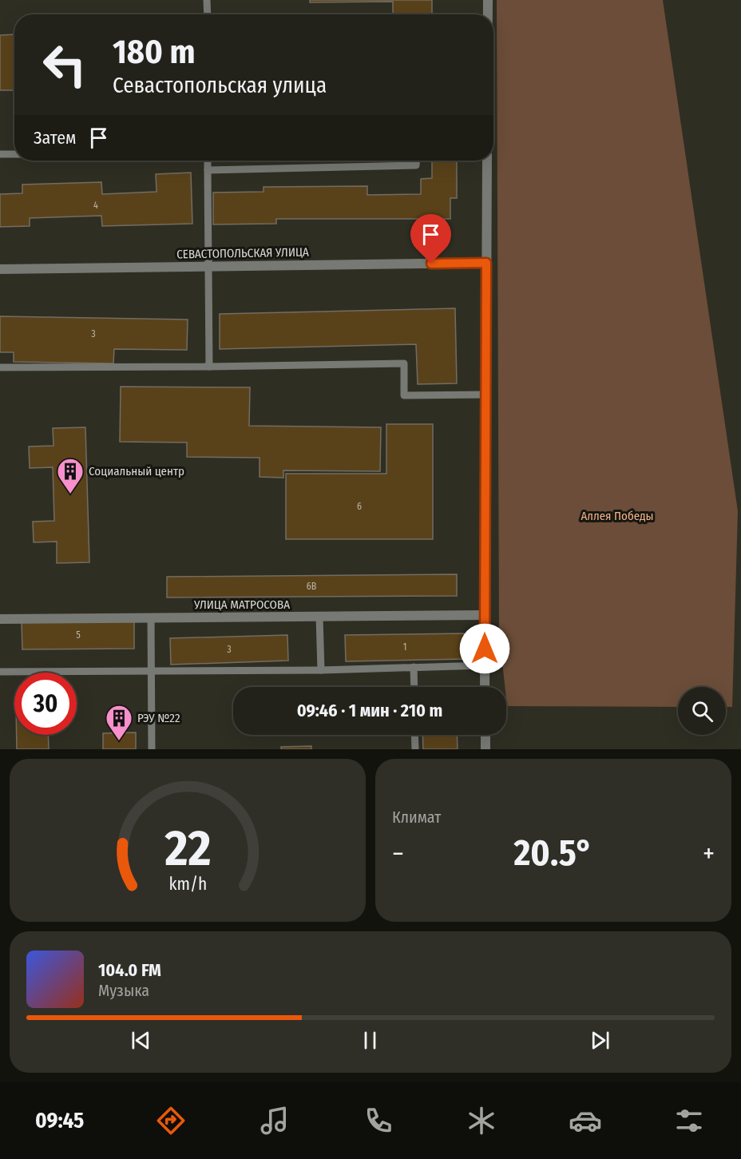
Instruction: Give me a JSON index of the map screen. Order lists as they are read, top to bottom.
{
  "streets": {
    "street": ["СЕВАСТОПОЛЬСКАЯ УЛИЦА", "УЛИЦА МАТРОСОВА"]
  },
  "parks": ["Аллея Победы"],
  "places": {
    "building": ["Социальный центр", "РЭУ №22"]
  },
  "house_numbers": [
    "4",
    "3",
    "6",
    "6В",
    "5",
    "1",
    "3"
  ],
  "page": {
    "turn": ["180 m", "Севастопольская улица"],
    "then": "Затем",
    "limit": "30",
    "trip": "09:46 · 1 мин · 210 m",
    "tile": "Климат",
    "heat": ["−", "20.5°", "+"],
    "song": ["104.0 FM", "Музыка"],
    "tabs": "09:45",
    "gauge": ["22", "km/h"]
  }
}
